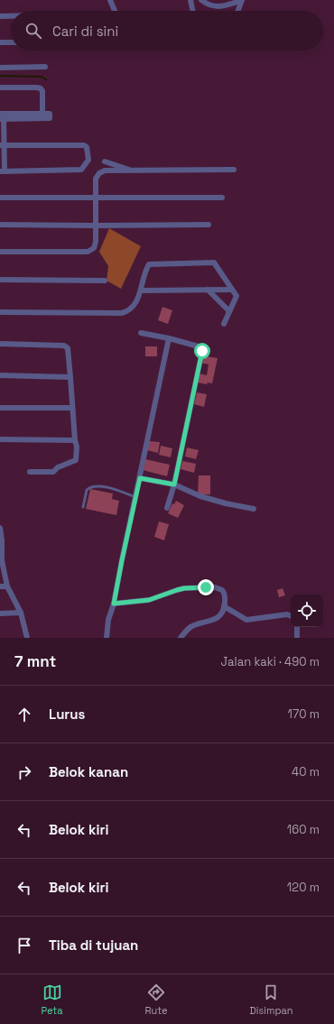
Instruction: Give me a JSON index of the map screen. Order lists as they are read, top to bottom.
{
  "page": {
    "search": "Cari di sini",
    "heading": ["7 mnt", "Jalan kaki · 490 m"],
    "list": [
      ["Lurus", "170 m"],
      ["Belok kanan", "40 m"],
      ["Belok kiri", "160 m"],
      ["Belok kiri", "120 m"],
      "Tiba di tujuan"
    ],
    "nav": ["Peta", "Rute", "Disimpan"]
  }
}
